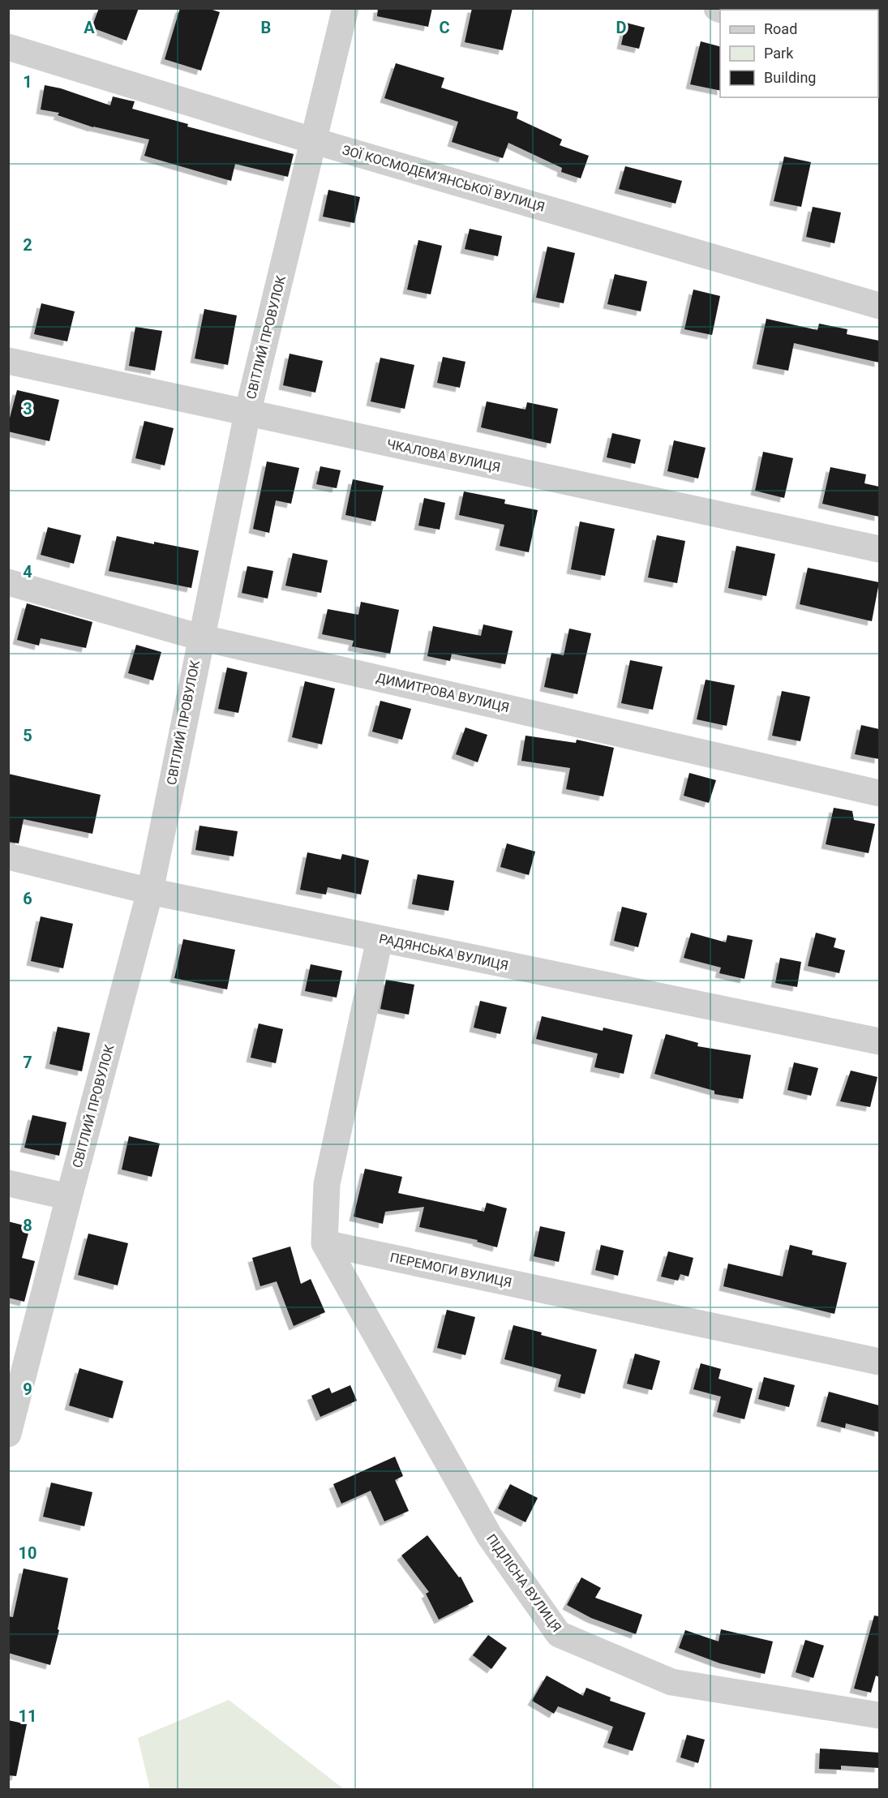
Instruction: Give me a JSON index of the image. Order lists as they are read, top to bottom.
{
  "streets": {
    "street": [
      "ЗОЇ КОСМОДЕМ’ЯНСЬКОЇ ВУЛИЦЯ",
      "СВІТЛИЙ ПРОВУЛОК",
      "ЧКАЛОВА ВУЛИЦЯ",
      "ДИМИТРОВА ВУЛИЦЯ",
      "РАДЯНСЬКА ВУЛИЦЯ",
      "ПЕРЕМОГИ ВУЛИЦЯ",
      "ПІДЛІСНА ВУЛИЦЯ"
    ]
  },
  "crossings": [
    ["ЗОЇ КОСМОДЕМ’ЯНСЬКОЇ ВУЛИЦЯ", "СВІТЛИЙ ПРОВУЛОК"],
    ["СВІТЛИЙ ПРОВУЛОК", "ЧКАЛОВА ВУЛИЦЯ"],
    ["СВІТЛИЙ ПРОВУЛОК", "ДИМИТРОВА ВУЛИЦЯ"],
    ["СВІТЛИЙ ПРОВУЛОК", "РАДЯНСЬКА ВУЛИЦЯ"],
    ["ПЕРЕМОГИ ВУЛИЦЯ", "ПІДЛІСНА ВУЛИЦЯ"]
  ],
  "legend": ["Road", "Park", "Building"],
  "grid": {
    "columns": [
      "A",
      "B",
      "C",
      "D"
    ],
    "rows": [
      "1",
      "2",
      "3",
      "4",
      "5",
      "6",
      "7",
      "8",
      "9",
      "10",
      "11"
    ]
  }
}
